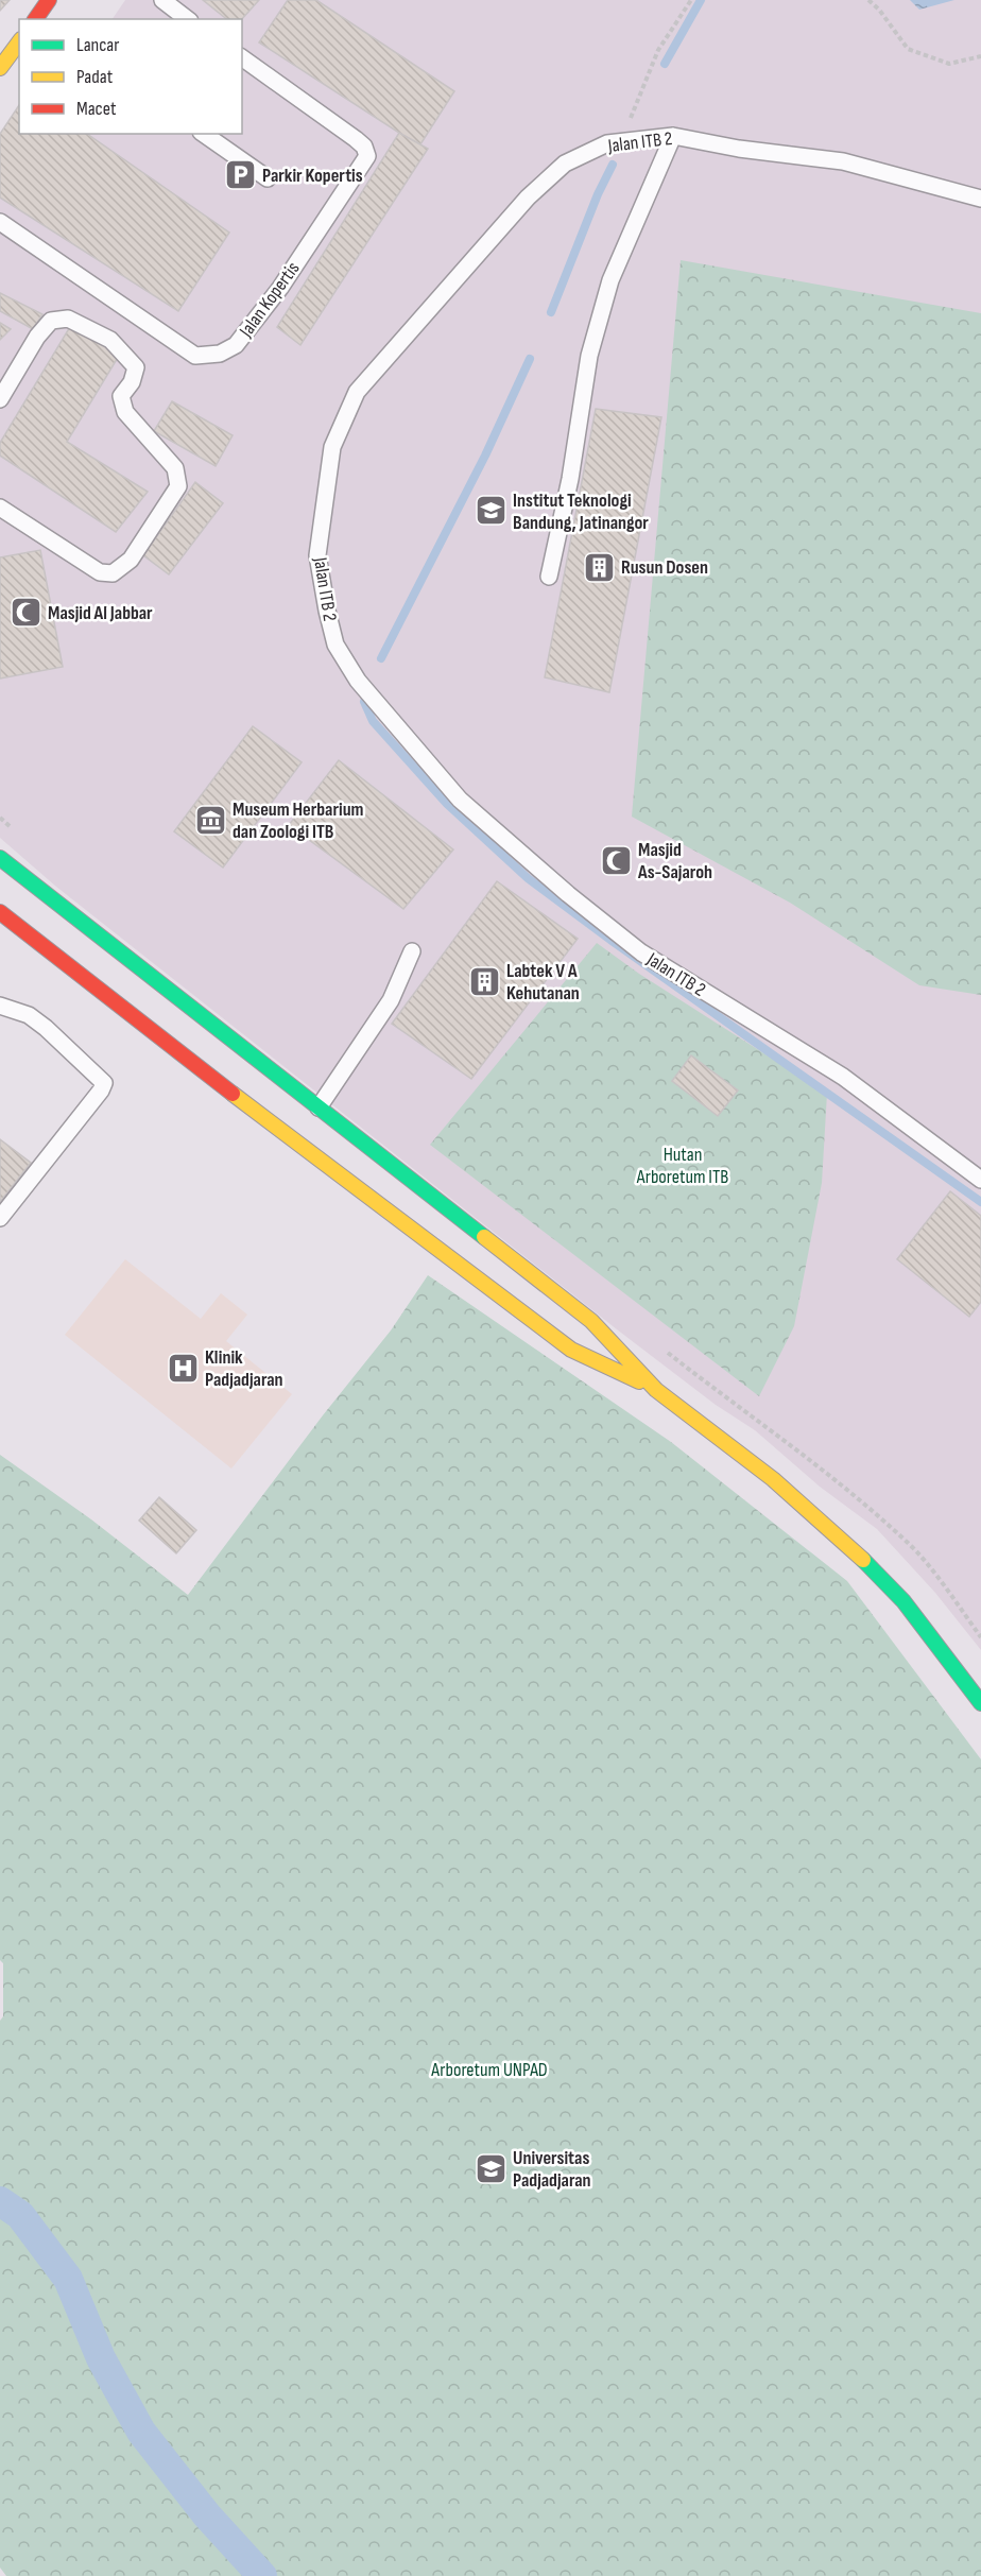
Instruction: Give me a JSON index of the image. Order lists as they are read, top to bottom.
{
  "streets": {
    "lane": ["Jalan ITB 2", "Jalan Kopertis"]
  },
  "parks": ["Hutan Arboretum ITB", "Arboretum UNPAD"],
  "places": {
    "parking": ["Parkir Kopertis"],
    "school or university": ["Institut Teknologi Bandung, Jatinangor", "Universitas Padjadjaran"],
    "building": ["Rusun Dosen", "Labtek V A Kehutanan"],
    "mosque": ["Masjid Al Jabbar", "Masjid As-Sajaroh"],
    "museum": ["Museum Herbarium dan Zoologi ITB"],
    "hospital": ["Klinik Padjadjaran"]
  },
  "legend": ["Lancar", "Padat", "Macet"]
}
